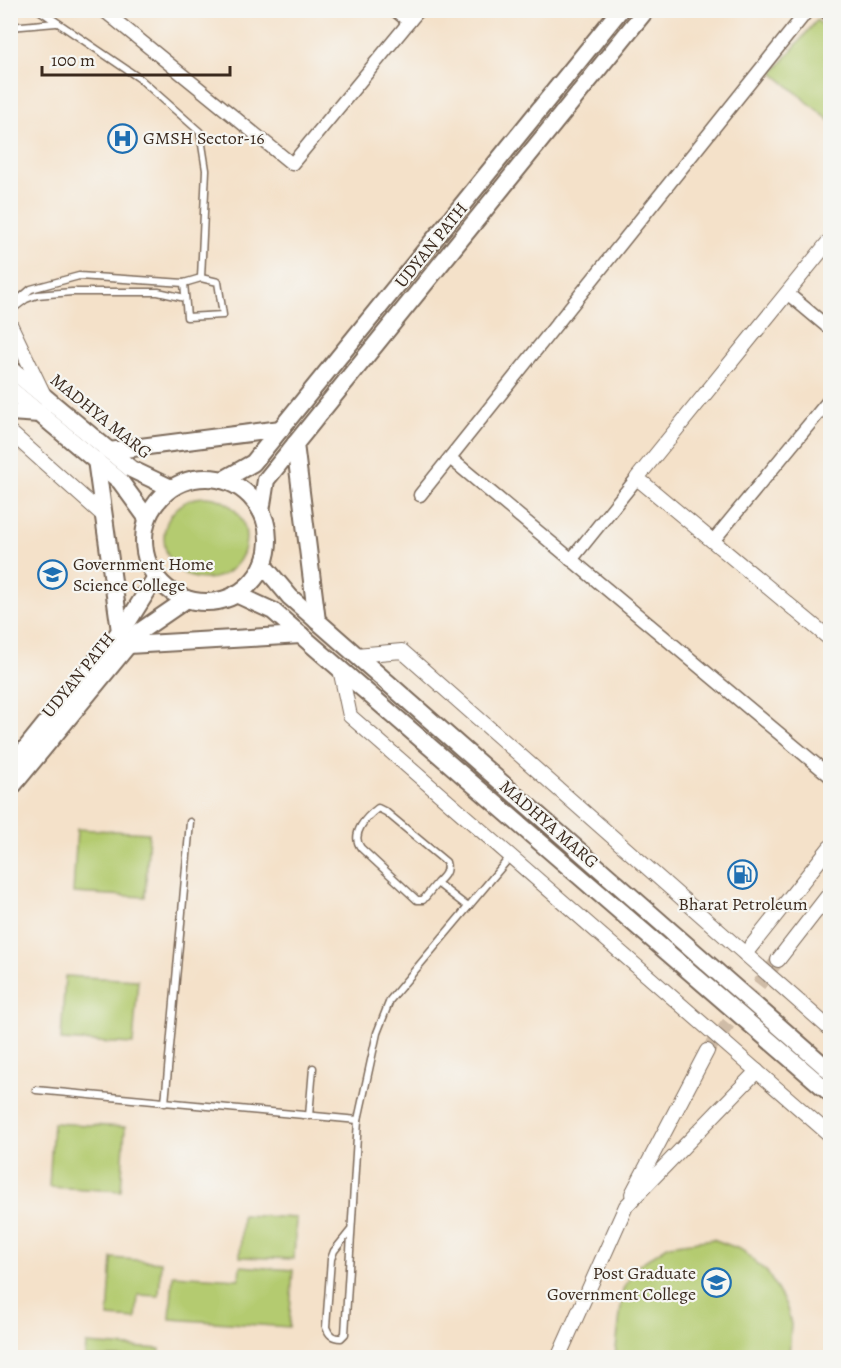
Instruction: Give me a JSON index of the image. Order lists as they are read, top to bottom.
{
  "streets": {
    "main road": ["UDYAN PATH", "MADHYA MARG"]
  },
  "crossings": [
    ["UDYAN PATH", "MADHYA MARG"]
  ],
  "places": {
    "hospital": ["GMSH Sector-16"],
    "school or university": ["Government Home Science College", "Post Graduate Government College"],
    "fuel station": ["Bharat Petroleum"]
  },
  "scale_bar": "100 m"
}
